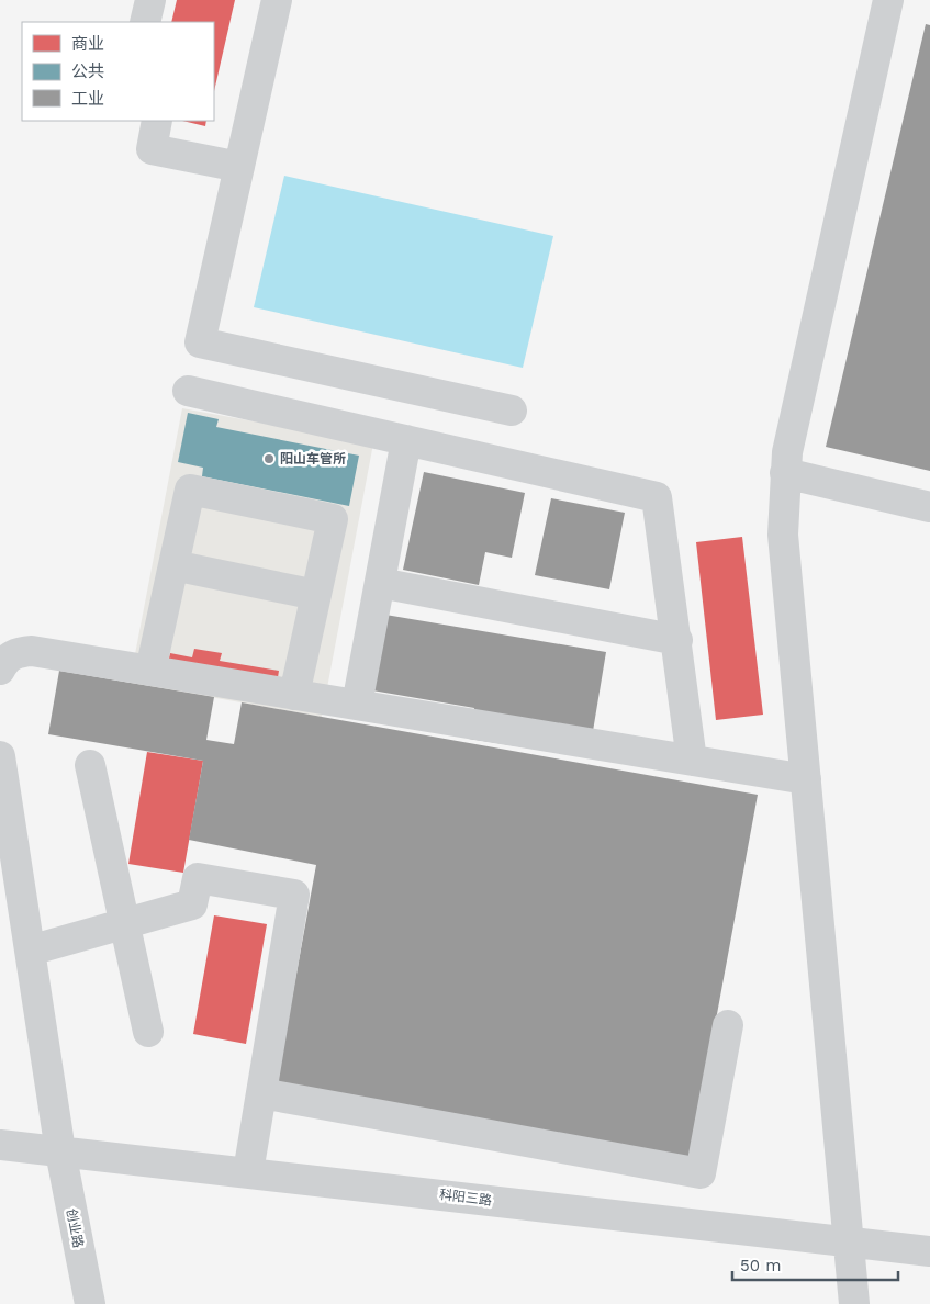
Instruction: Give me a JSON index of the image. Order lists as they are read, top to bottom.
{
  "streets": {
    "street": ["科阳三路", "创业路"]
  },
  "crossings": [
    ["科阳三路", "创业路"]
  ],
  "places": ["阳山车管所"],
  "legend": ["商业", "公共", "工业"],
  "scale_bar": "50 m"
}
